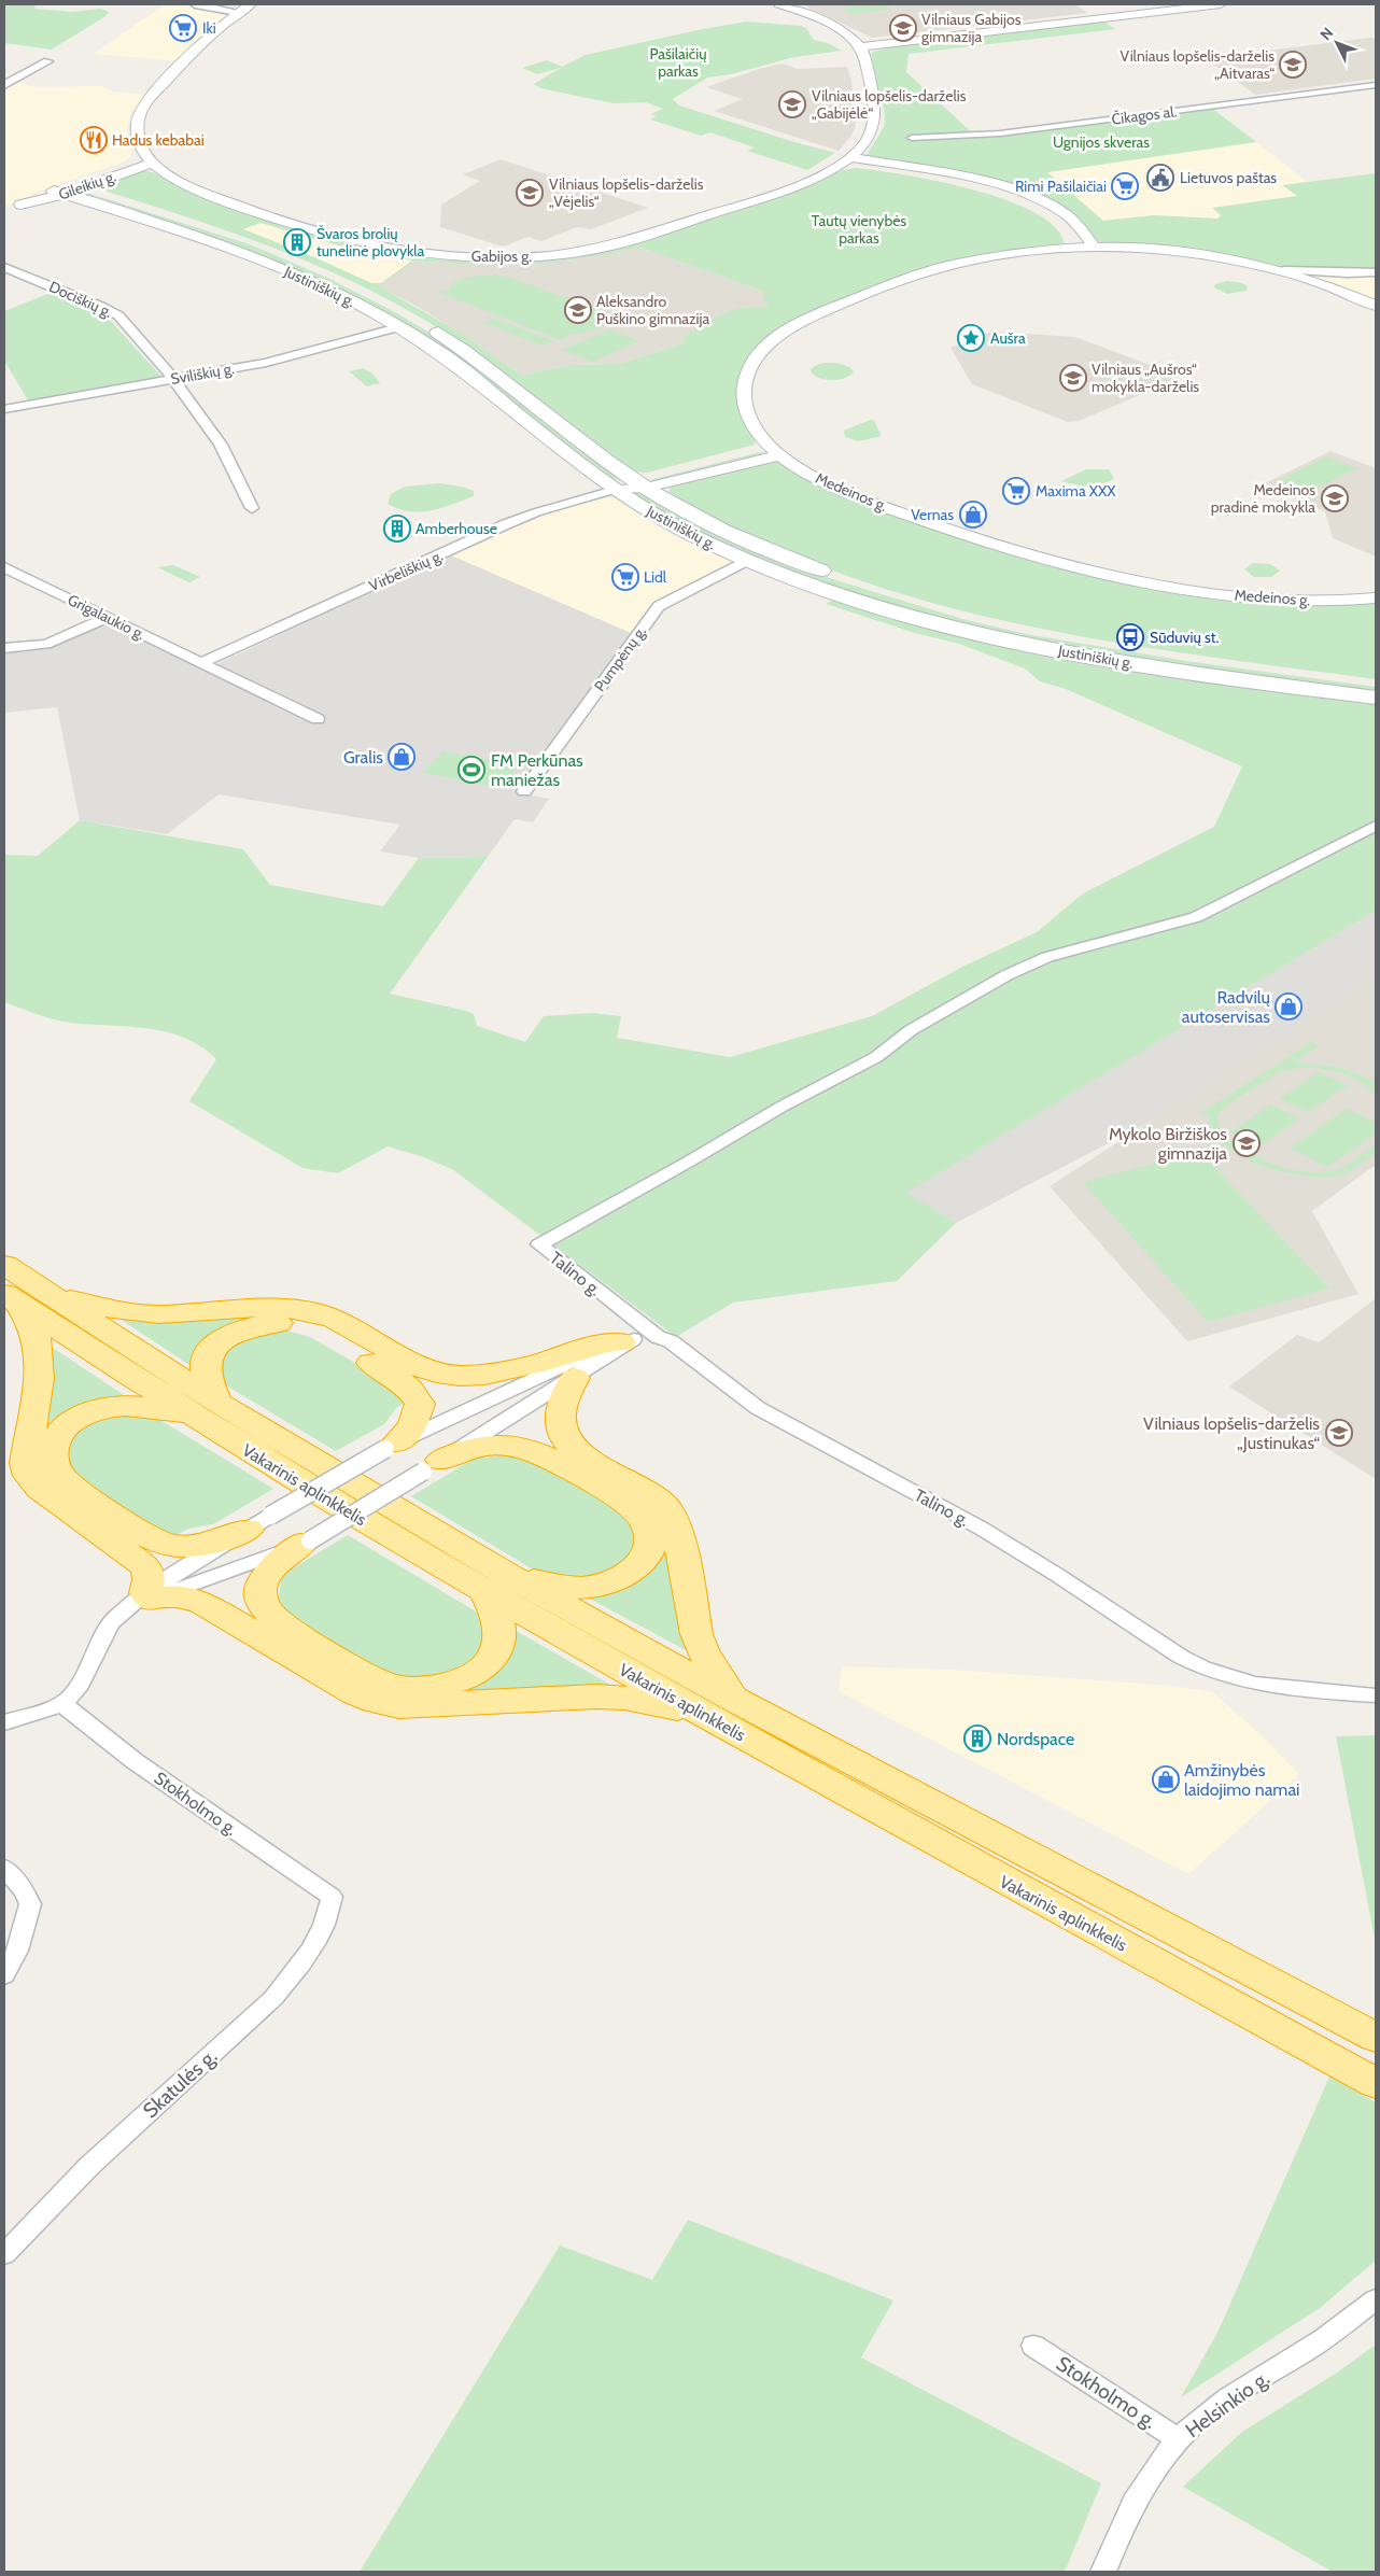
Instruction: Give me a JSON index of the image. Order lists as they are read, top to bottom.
{
  "streets": {
    "highway": ["Vakarinis aplinkkelis"],
    "main road": ["Justiniškių g."],
    "street": [
      "Čikagos al.",
      "Gileikių g.",
      "Gabijos g.",
      "Dociškių g.",
      "Sviliškių g.",
      "Medeinos g.",
      "Virbeliškių g.",
      "Grigalaukio g.",
      "Pumpėnų g.",
      "Talino g.",
      "Stokholmo g.",
      "Skatulės g.",
      "Helsinkio g."
    ]
  },
  "crossings": [
    ["Gileikių g.", "Gabijos g."],
    ["Gileikių g.", "Justiniškių g."],
    ["Justiniškių g.", "Sviliškių g."],
    ["Justiniškių g.", "Virbeliškių g."],
    ["Justiniškių g.", "Pumpėnų g."],
    ["Dociškių g.", "Sviliškių g."],
    ["Virbeliškių g.", "Grigalaukio g."],
    ["Stokholmo g.", "Skatulės g."],
    ["Stokholmo g.", "Helsinkio g."]
  ],
  "parks": ["Pašilaičių parkas", "Ugnijos skveras", "Tautų vienybės parkas"],
  "places": {
    "supermarket": [
      "Iki",
      "Rimi Pašilaičiai",
      "Maxima XXX",
      "Lidl"
    ],
    "school or university": [
      "Vilniaus Gabijos gimnazija",
      "Vilniaus lopšelis-darželis „Aitvaras“",
      "Vilniaus lopšelis-darželis „Gabijėlė“",
      "Vilniaus lopšelis-darželis „Vėjelis“",
      "Aleksandro Puškino gimnazija",
      "Vilniaus „Aušros“ mokykla-darželis",
      "Medeinos pradinė mokykla",
      "Mykolo Biržiškos gimnazija",
      "Vilniaus lopšelis-darželis „Justinukas“"
    ],
    "restaurant": ["Hadus kebabai"],
    "public building": ["Lietuvos paštas"],
    "building": ["Švaros brolių tunelinė plovykla", "Amberhouse", "Nordspace"],
    "place": ["Aušra"],
    "shop": [
      "Vernas",
      "Gralis",
      "Radvilų autoservisas",
      "Amžinybės laidojimo namai"
    ],
    "bus stop": ["Sūduvių st."],
    "sports": ["FM Perkūnas maniežas"]
  },
  "north": "top left"
}
